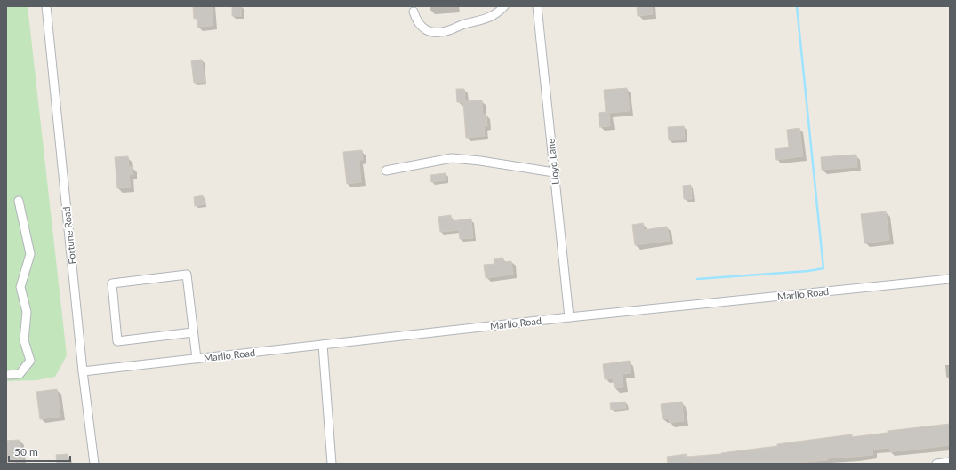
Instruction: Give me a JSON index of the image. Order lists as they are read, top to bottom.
{
  "streets": {
    "street": ["Lloyd Lane", "Fortune Road", "Marllo Road"]
  },
  "crossings": [
    ["Lloyd Lane", "Marllo Road"],
    ["Fortune Road", "Marllo Road"]
  ],
  "scale_bar": "50 m"
}
